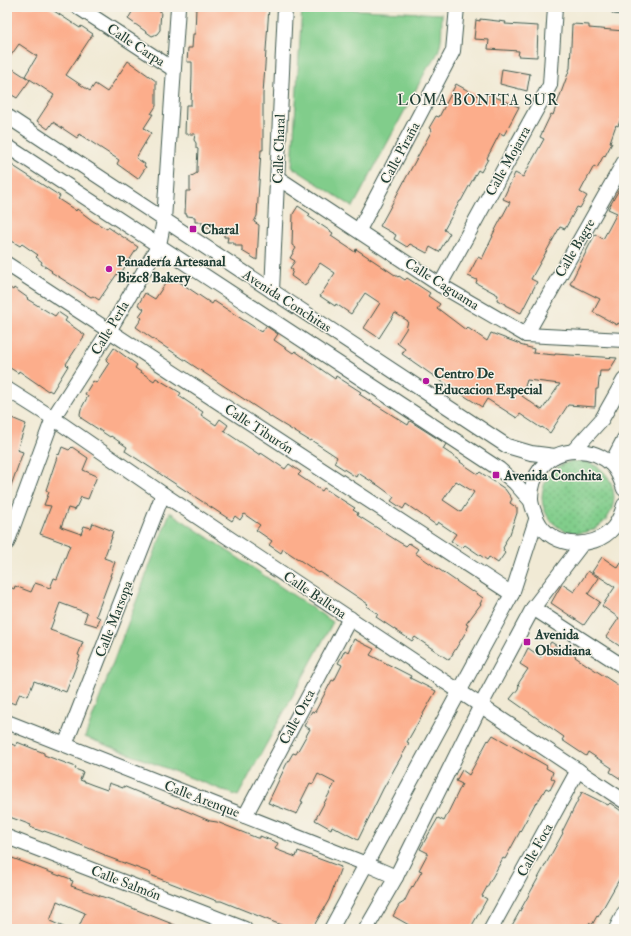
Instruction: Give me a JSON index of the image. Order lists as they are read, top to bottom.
{
  "streets": {
    "street": [
      "Calle Carpa",
      "Calle Charal",
      "Calle Piraña",
      "Calle Mojarra",
      "Calle Bagre",
      "Calle Caguama",
      "Avenida Conchitas",
      "Calle Perla",
      "Calle Tiburón",
      "Calle Ballena",
      "Calle Marsopa",
      "Calle Orca",
      "Calle Arenque",
      "Calle Foca",
      "Calle Salmón"
    ]
  },
  "crossings": [
    ["Calle Carpa", "Calle Perla"],
    ["Calle Charal", "Calle Caguama"],
    ["Calle Charal", "Avenida Conchitas"],
    ["Calle Piraña", "Calle Caguama"],
    ["Calle Mojarra", "Calle Caguama"],
    ["Calle Bagre", "Calle Caguama"],
    ["Avenida Conchitas", "Calle Perla"],
    ["Calle Perla", "Calle Tiburón"],
    ["Calle Perla", "Calle Ballena"],
    ["Calle Ballena", "Calle Marsopa"],
    ["Calle Ballena", "Calle Orca"],
    ["Calle Ballena", "Calle Foca"],
    ["Calle Marsopa", "Calle Arenque"],
    ["Calle Orca", "Calle Arenque"]
  ],
  "districts": ["LOMA BONITA SUR"],
  "places": {
    "transit": ["Charal", "Avenida Conchita", "Avenida Obsidiana"],
    "other": ["Panadería Artesanal Bizc8 Bakery", "Centro De Educacion Especial"]
  }
}
